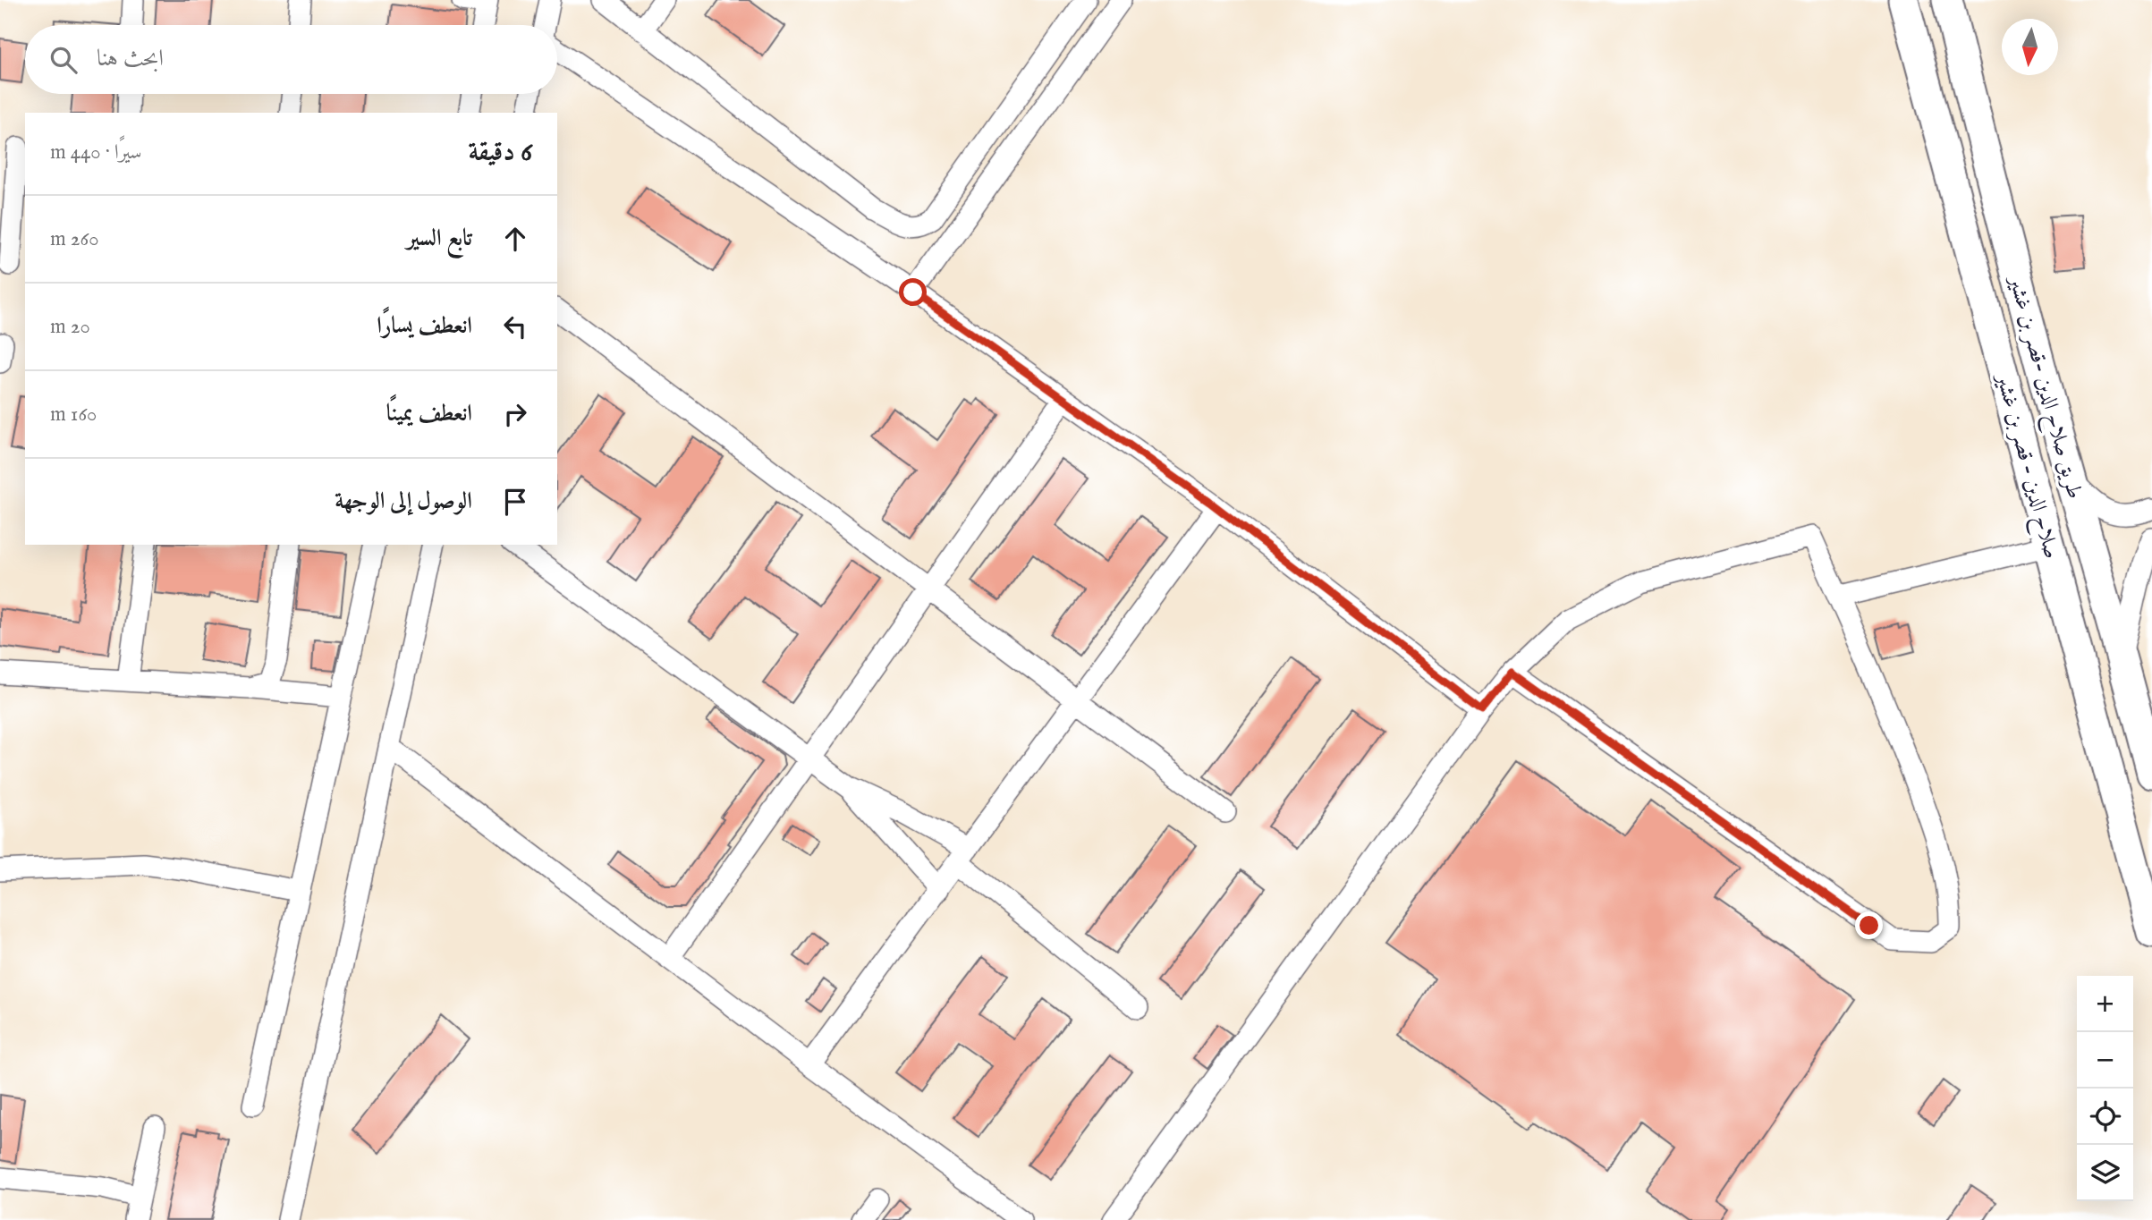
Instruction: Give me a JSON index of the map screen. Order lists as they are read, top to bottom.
{
  "streets": {
    "highway": ["طريق صلاح الدين -قصر بن غشير", "صلاح الدين - قصر بن غشير"]
  },
  "north": "bottom",
  "page": {
    "search": "ابحث هنا",
    "heading": ["6 دقيقة", "سيرًا · 440 m"],
    "list": [
      ["تابع السير", "260 m"],
      ["انعطف يسارًا", "20 m"],
      ["انعطف يمينًا", "160 m"],
      "الوصول إلى الوجهة"
    ],
    "map_buttons": ["+", "−"]
  }
}
